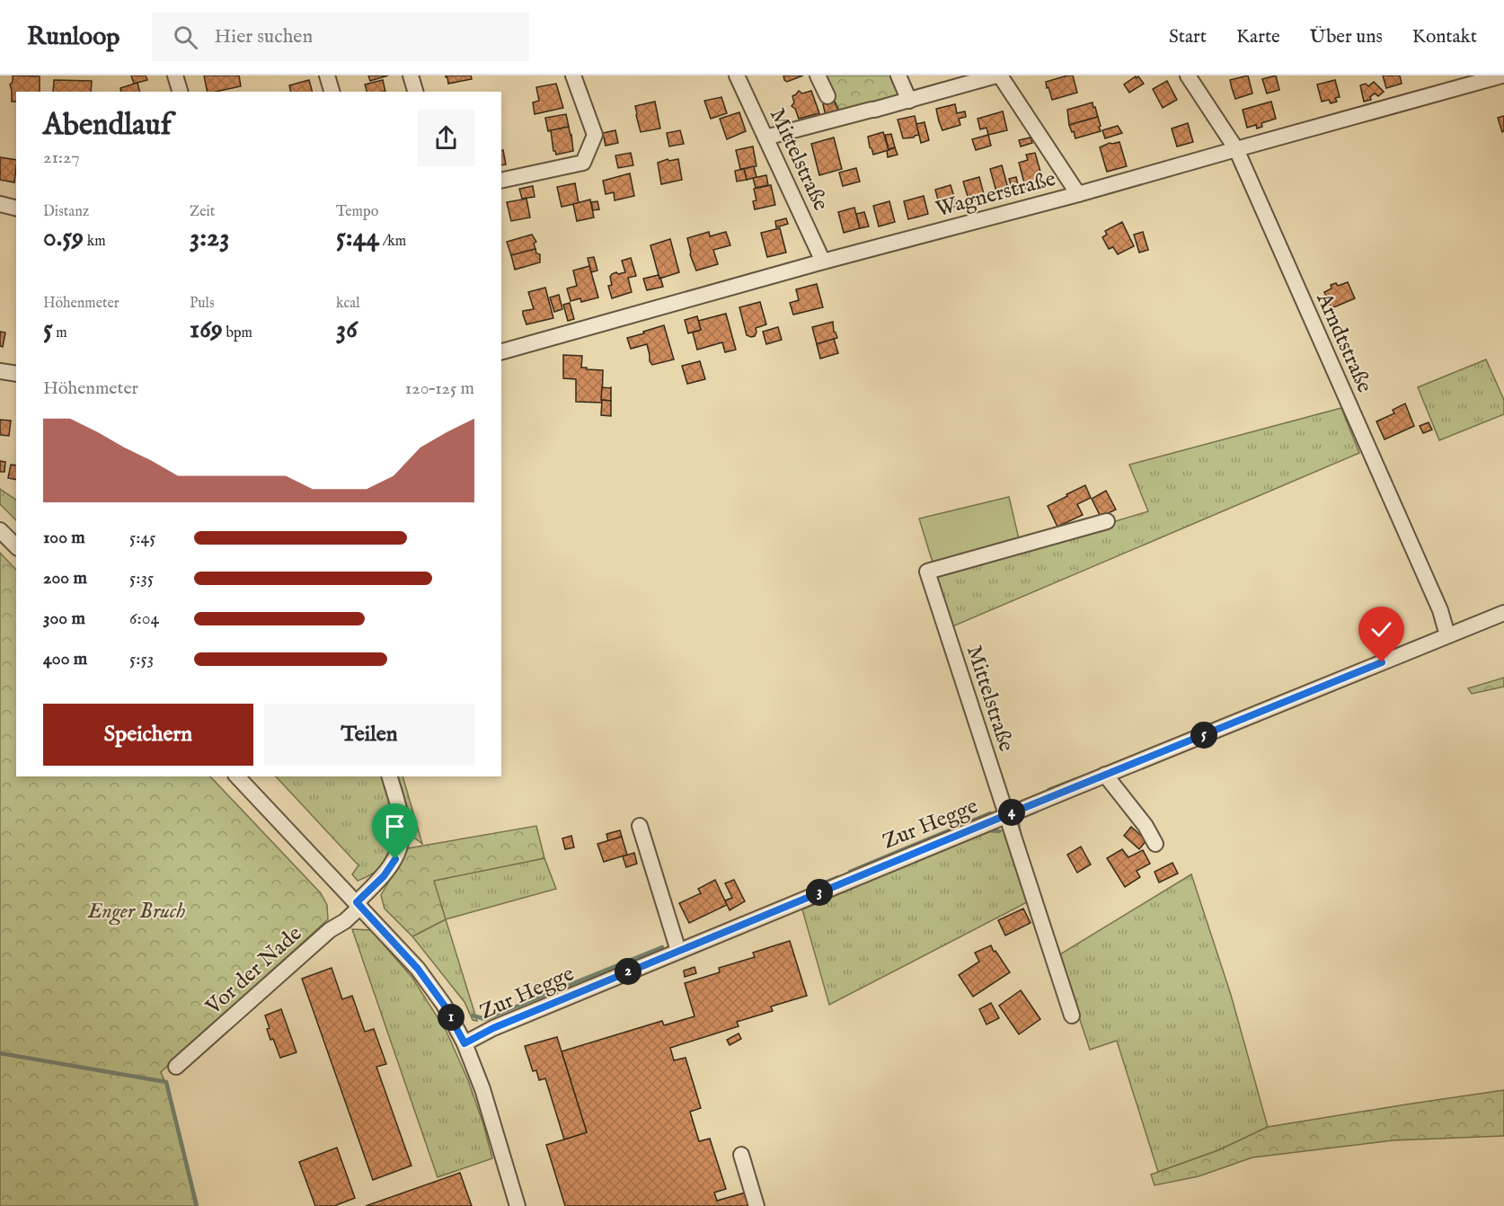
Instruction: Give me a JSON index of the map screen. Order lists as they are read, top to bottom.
{
  "streets": {
    "street": [
      "Mittelstraße",
      "Wagnerstraße",
      "Arndtstraße",
      "Zur Hegge",
      "Vor der Nade"
    ]
  },
  "crossings": [
    ["Mittelstraße", "Wagnerstraße"],
    ["Mittelstraße", "Zur Hegge"],
    ["Wagnerstraße", "Arndtstraße"],
    ["Arndtstraße", "Zur Hegge"]
  ],
  "parks": ["Enger Bruch"],
  "page": {
    "header": "Runloop",
    "search": "Hier suchen",
    "nav": [
      "Start",
      "Karte",
      "Über uns",
      "Kontakt"
    ],
    "heading": ["Abendlauf", "21:27"],
    "stats": [
      ["Distanz", "0.59 km"],
      ["Zeit", "3:23"],
      ["Tempo", "5:44 /km"],
      ["Höhenmeter", "5 m"],
      ["Puls", "169 bpm"],
      ["kcal", "36"]
    ],
    "chart": ["Höhenmeter", "120–125 m"],
    "list": [
      {
        "name": "100 m",
        "note": "5:45"
      },
      {
        "name": "200 m",
        "note": "5:35"
      },
      {
        "name": "300 m",
        "note": "6:04"
      },
      {
        "name": "400 m",
        "note": "5:53"
      }
    ],
    "buttons": ["Speichern", "Teilen"],
    "pins": [
      "5",
      "4",
      "3",
      "2",
      "1"
    ]
  }
}
